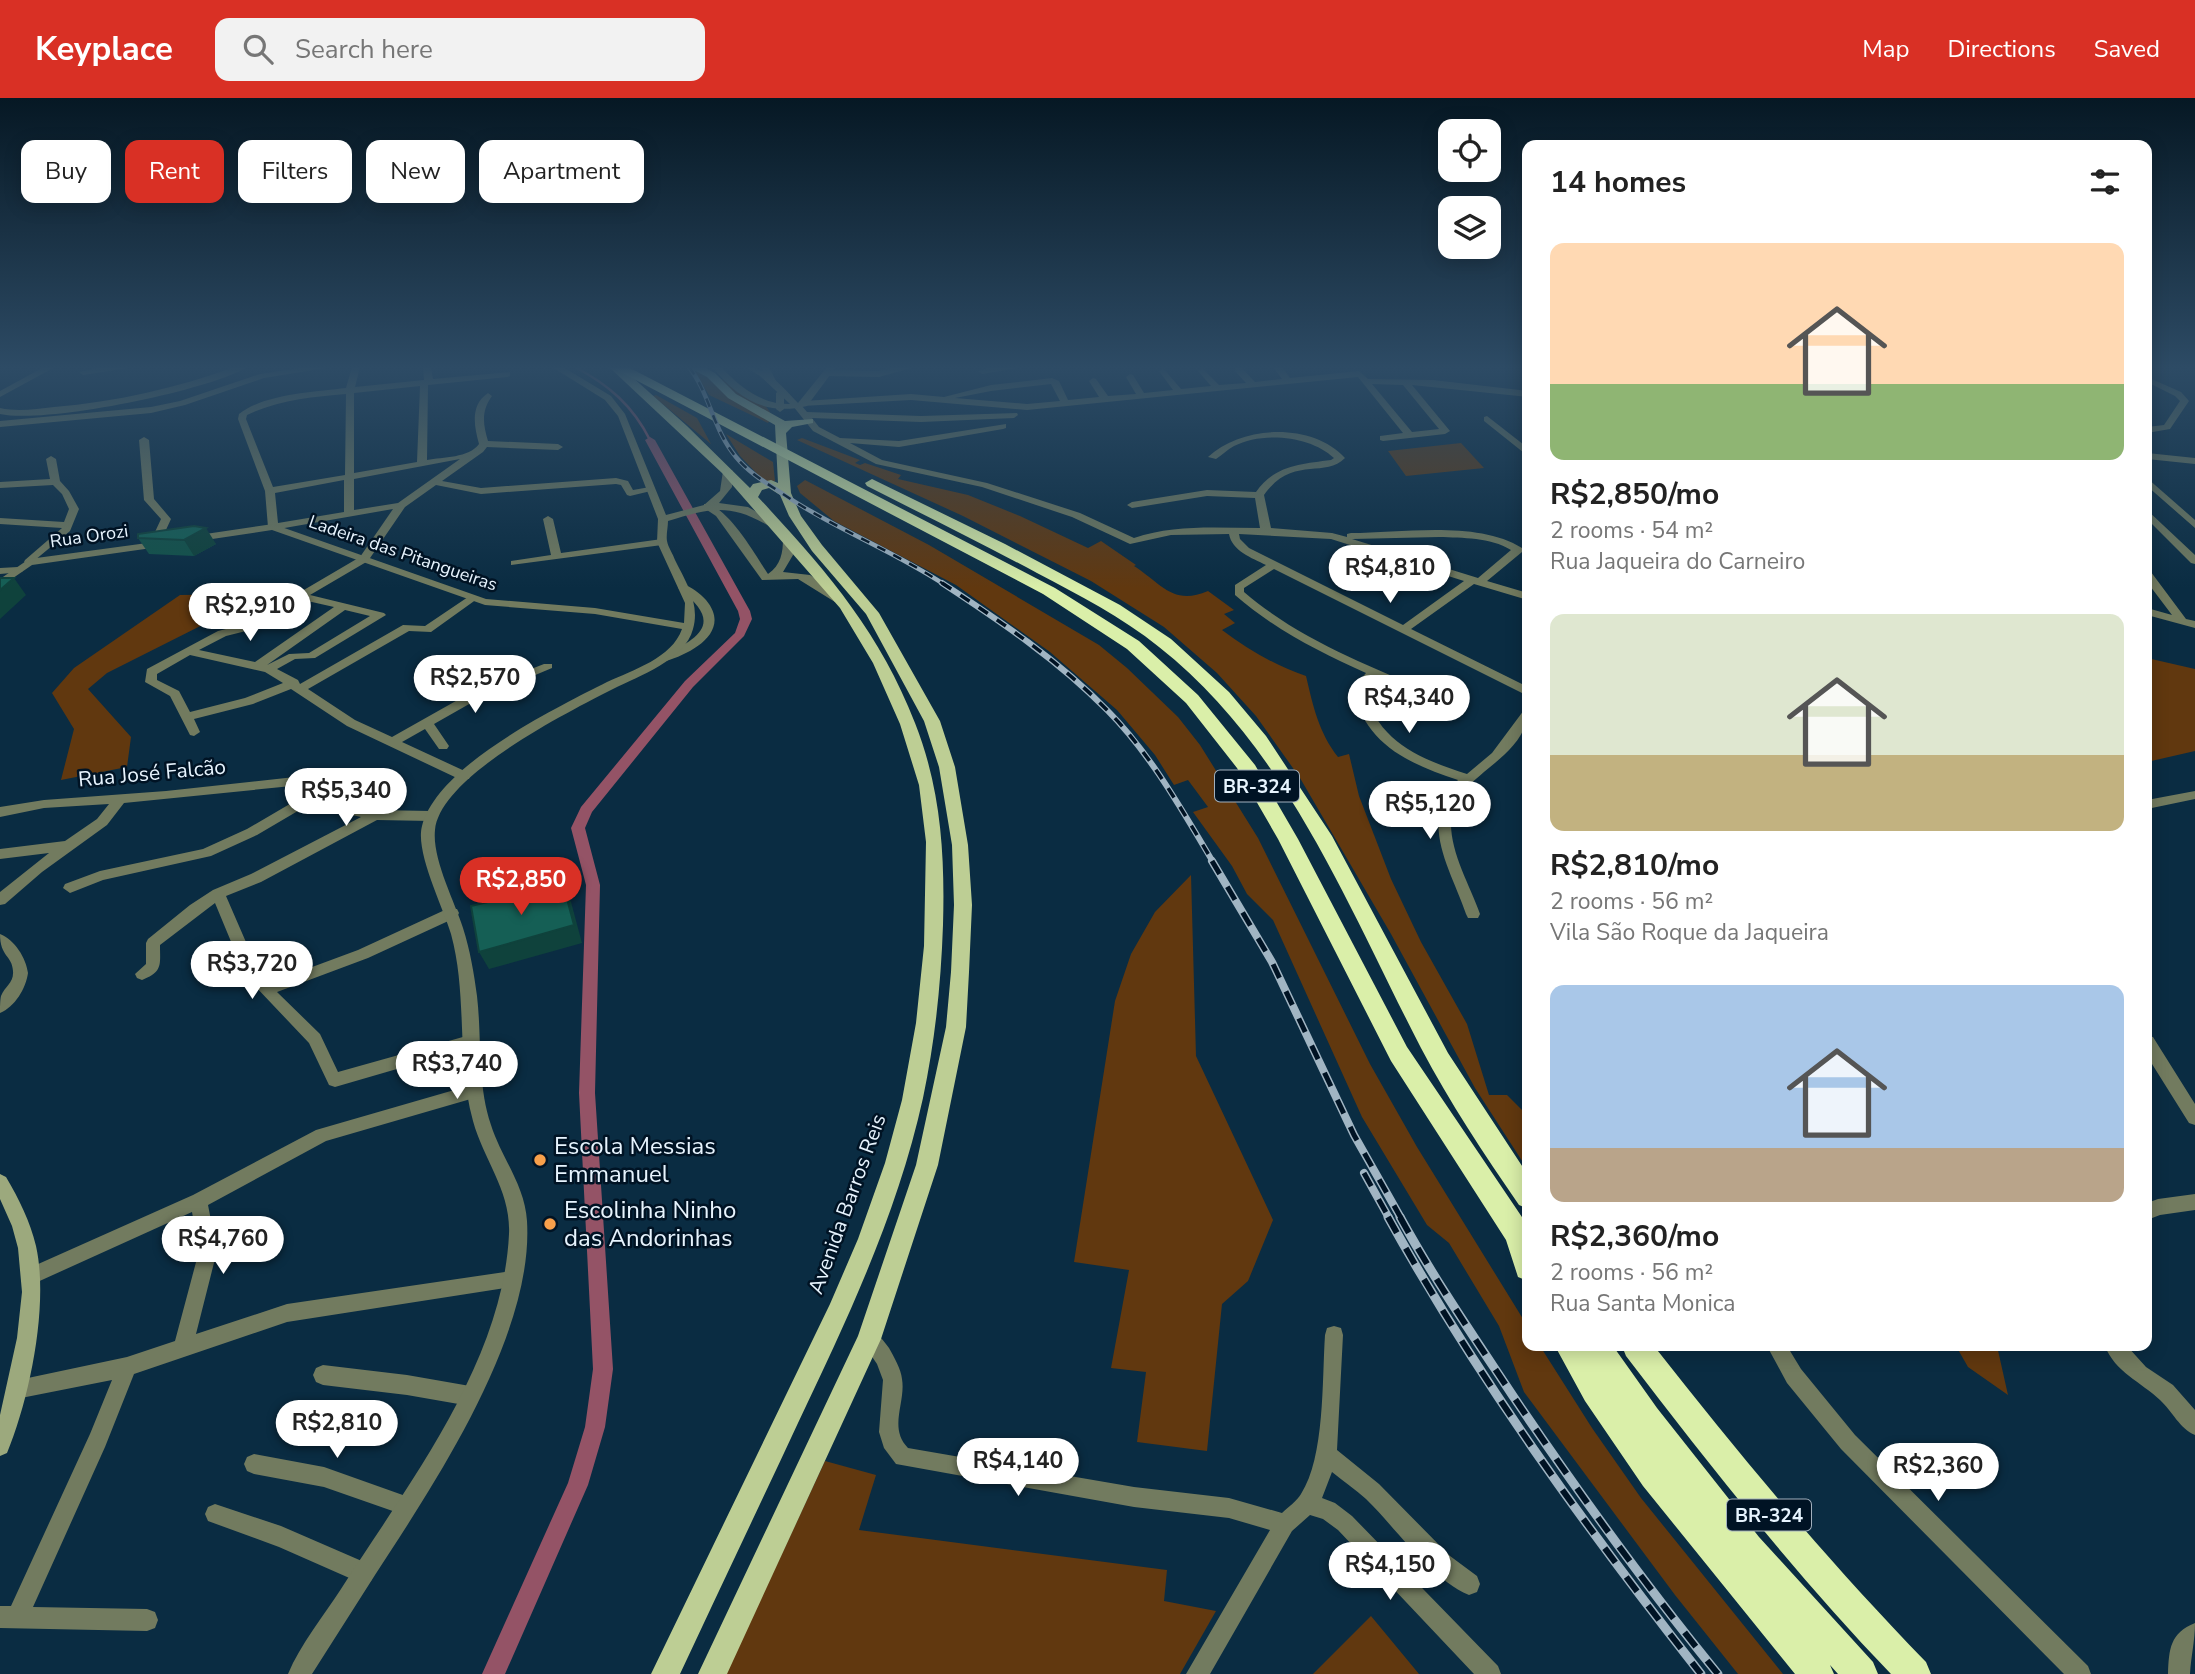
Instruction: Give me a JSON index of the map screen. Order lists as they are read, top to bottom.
{
  "streets": {
    "highway": ["BR-324"],
    "main road": ["Avenida Barros Reis"],
    "street": ["Rua Orozi", "Ladeira das Pitangueiras", "Rua José Falcão"]
  },
  "crossings": [
    ["Rua Orozi", "Ladeira das Pitangueiras"]
  ],
  "places": ["Escola Messias Emmanuel", "Escolinha Ninho das Andorinhas"],
  "page": {
    "header": "Keyplace",
    "search": "Search here",
    "nav": ["Map", "Directions", "Saved"],
    "chip": [
      "Buy",
      "Rent",
      "Filters",
      "New",
      "Apartment"
    ],
    "heading": "14 homes",
    "list": [
      {
        "name": "R$2,850/mo",
        "note": "2 rooms · 54 m² · Rua Jaqueira do Carneiro"
      },
      {
        "name": "R$2,810/mo",
        "note": "2 rooms · 56 m² · Vila São Roque da Jaqueira"
      },
      {
        "name": "R$2,360/mo",
        "note": "2 rooms · 56 m² · Rua Santa Monica"
      }
    ],
    "price": [
      "R$4,810",
      "R$2,910",
      "R$2,570",
      "R$4,340",
      "R$5,340",
      "R$5,120",
      "R$2,850",
      "R$3,720",
      "R$3,740",
      "R$4,760",
      "R$2,810",
      "R$4,140",
      "R$2,360",
      "R$4,150"
    ]
  }
}
